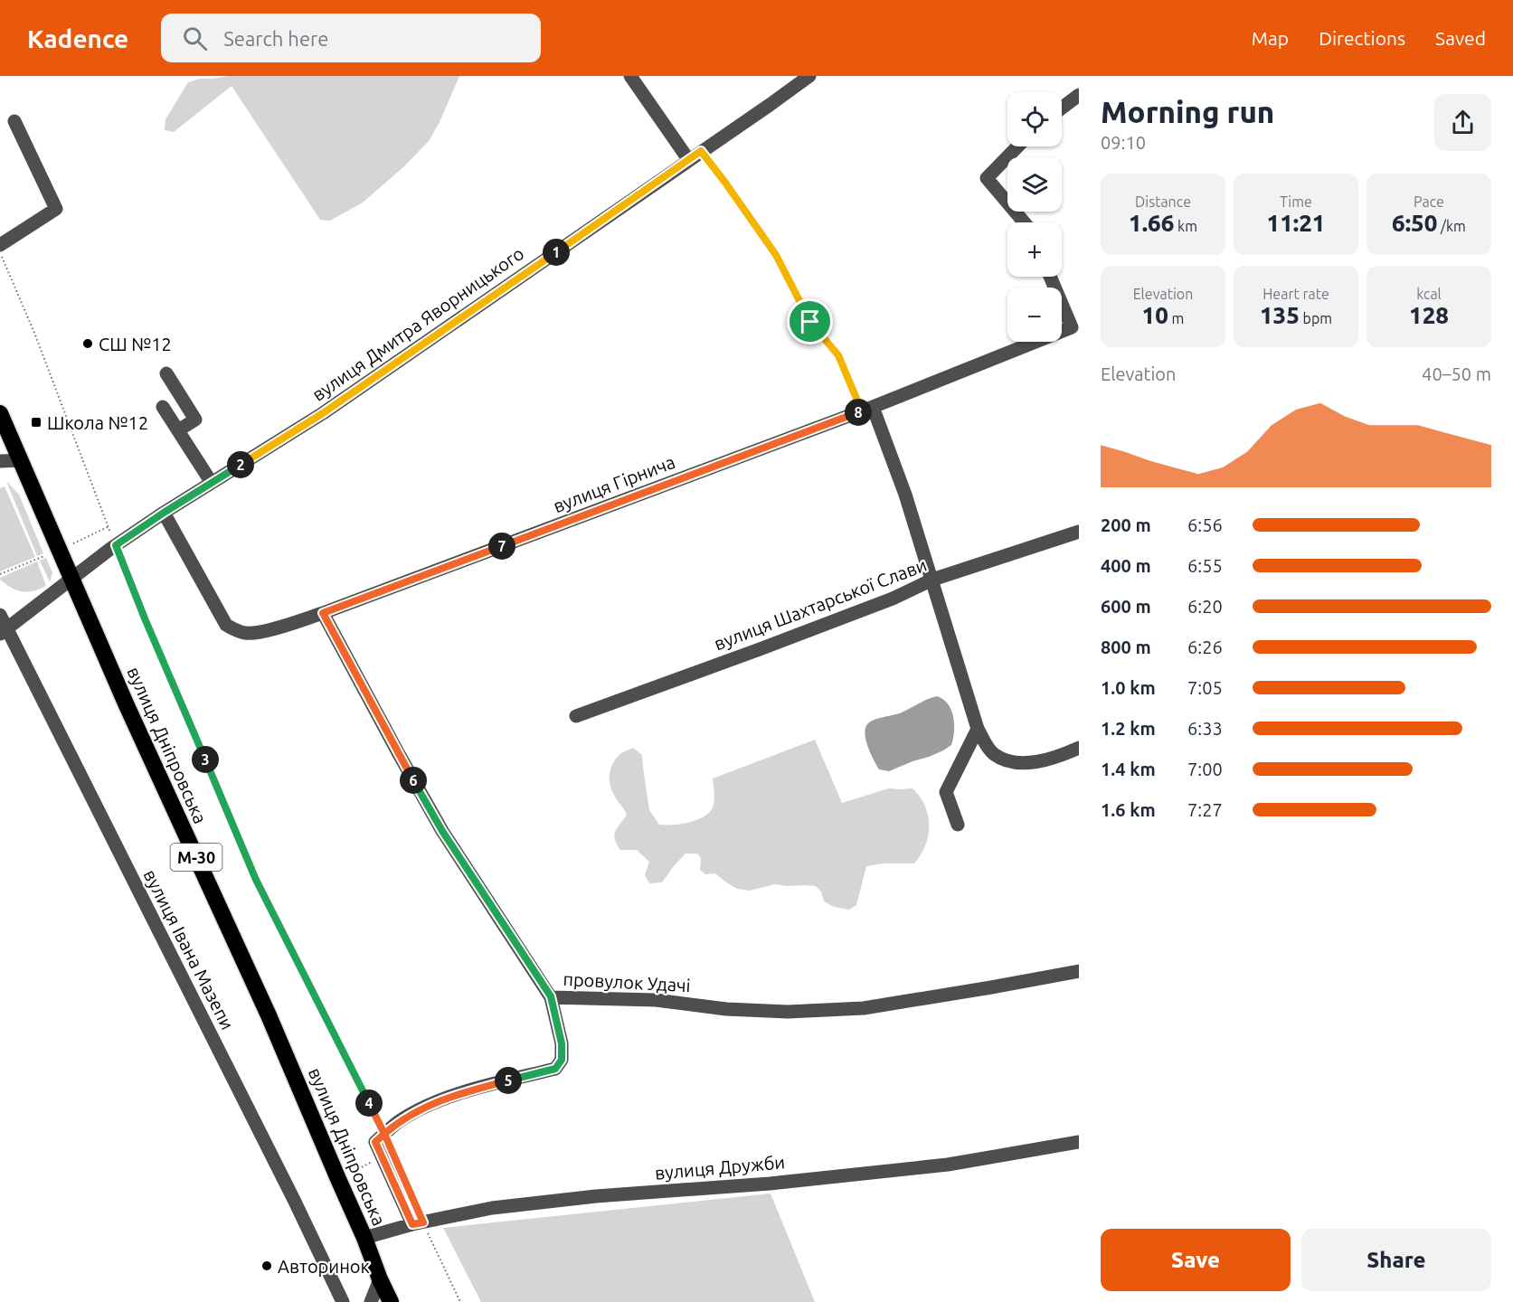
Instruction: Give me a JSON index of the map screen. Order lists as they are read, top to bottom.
{
  "streets": {
    "highway": ["вулиця Дніпровська", "М-30"],
    "street": [
      "вулиця Дмитра Яворницького",
      "вулиця Гірнича",
      "вулиця Шахтарської Слави",
      "вулиця Івана Мазепи",
      "провулок Удачі",
      "вулиця Дружби"
    ]
  },
  "crossings": [
    ["вулиця Дмитра Яворницького", "вулиця Гірнича"],
    ["вулиця Дмитра Яворницького", "вулиця Дніпровська"],
    ["вулиця Дмитра Яворницького", "вулиця Івана Мазепи"],
    ["вулиця Гірнича", "провулок Удачі"],
    ["вулиця Дніпровська", "вулиця Дружби"]
  ],
  "places": {
    "other": ["СШ №12", "Авторинок"],
    "transit": ["Школа №12"]
  },
  "page": {
    "header": "Kadence",
    "search": "Search here",
    "nav": ["Map", "Directions", "Saved"],
    "heading": ["Morning run", "09:10"],
    "map_buttons": ["+", "−"],
    "stats": [
      ["Distance", "1.66 km"],
      ["Time", "11:21"],
      ["Pace", "6:50 /km"],
      ["Elevation", "10 m"],
      ["Heart rate", "135 bpm"],
      ["kcal", "128"]
    ],
    "pins": [
      "1",
      "8",
      "2",
      "7",
      "3",
      "6",
      "5",
      "4"
    ],
    "chart": ["Elevation", "40–50 m"],
    "list": [
      {
        "name": "200 m",
        "note": "6:56"
      },
      {
        "name": "400 m",
        "note": "6:55"
      },
      {
        "name": "600 m",
        "note": "6:20"
      },
      {
        "name": "800 m",
        "note": "6:26"
      },
      {
        "name": "1.0 km",
        "note": "7:05"
      },
      {
        "name": "1.2 km",
        "note": "6:33"
      },
      {
        "name": "1.4 km",
        "note": "7:00"
      },
      {
        "name": "1.6 km",
        "note": "7:27"
      }
    ],
    "buttons": ["Save", "Share"]
  }
}
